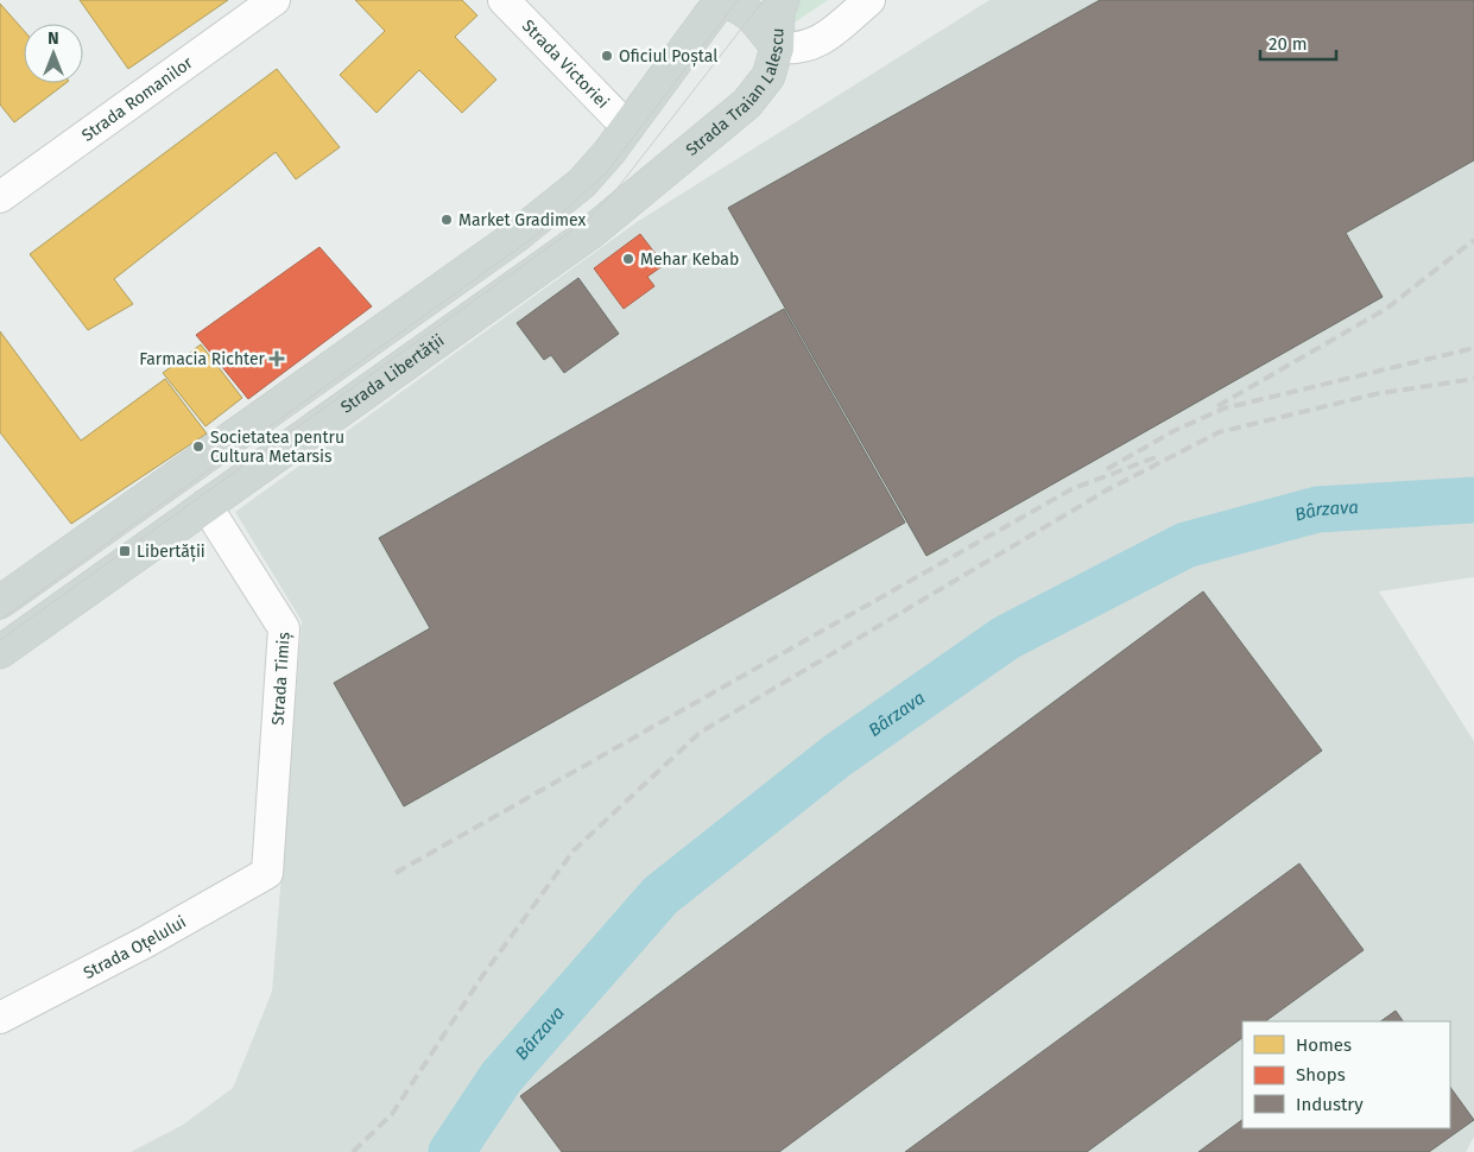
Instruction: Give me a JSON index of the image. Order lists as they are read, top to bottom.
{
  "streets": {
    "main road": ["Strada Traian Lalescu", "Strada Libertății"],
    "street": [
      "Strada Victoriei",
      "Strada Romanilor",
      "Strada Timiș",
      "Strada Oțelului"
    ]
  },
  "crossings": [
    ["Strada Traian Lalescu", "Strada Libertății"],
    ["Strada Libertății", "Strada Timiș"],
    ["Strada Timiș", "Strada Oțelului"]
  ],
  "water": ["Bârzava"],
  "places": {
    "other": [
      "Oficiul Poștal",
      "Market Gradimex",
      "Mehar Kebab",
      "Societatea pentru Cultura Metarsis"
    ],
    "health": ["Farmacia Richter"],
    "transit": ["Libertății"]
  },
  "legend": ["Homes", "Shops", "Industry"],
  "scale_bar": "20 m",
  "north": "top"
}
